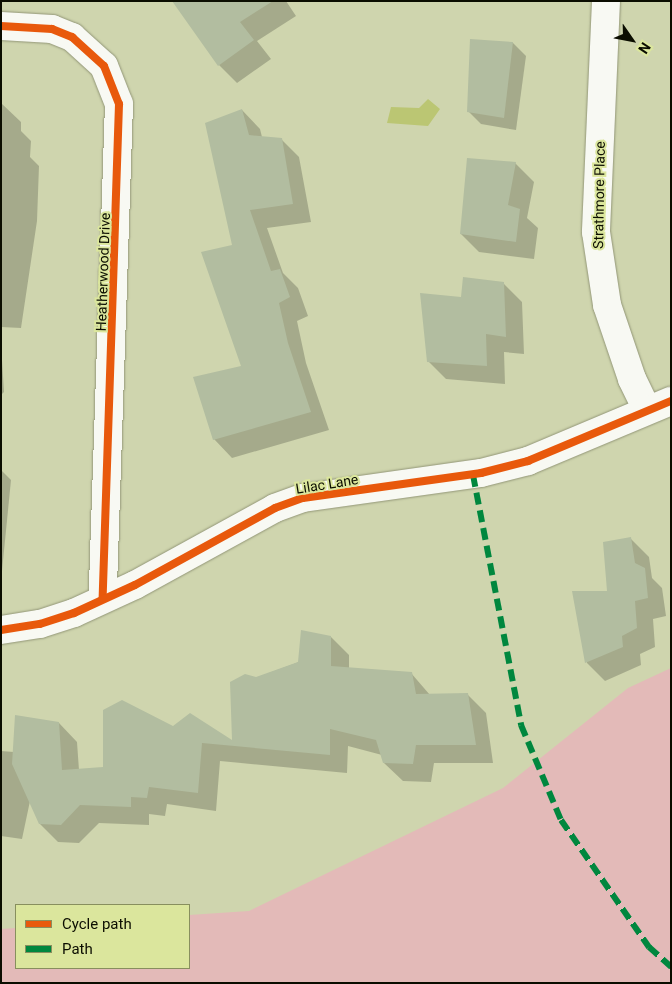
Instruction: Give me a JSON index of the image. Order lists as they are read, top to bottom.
{
  "streets": {
    "street": ["Strathmore Place", "Heatherwood Drive", "Lilac Lane"]
  },
  "crossings": [
    ["Strathmore Place", "Lilac Lane"],
    ["Heatherwood Drive", "Lilac Lane"]
  ],
  "legend": ["Cycle path", "Path"],
  "north": "bottom right"
}
